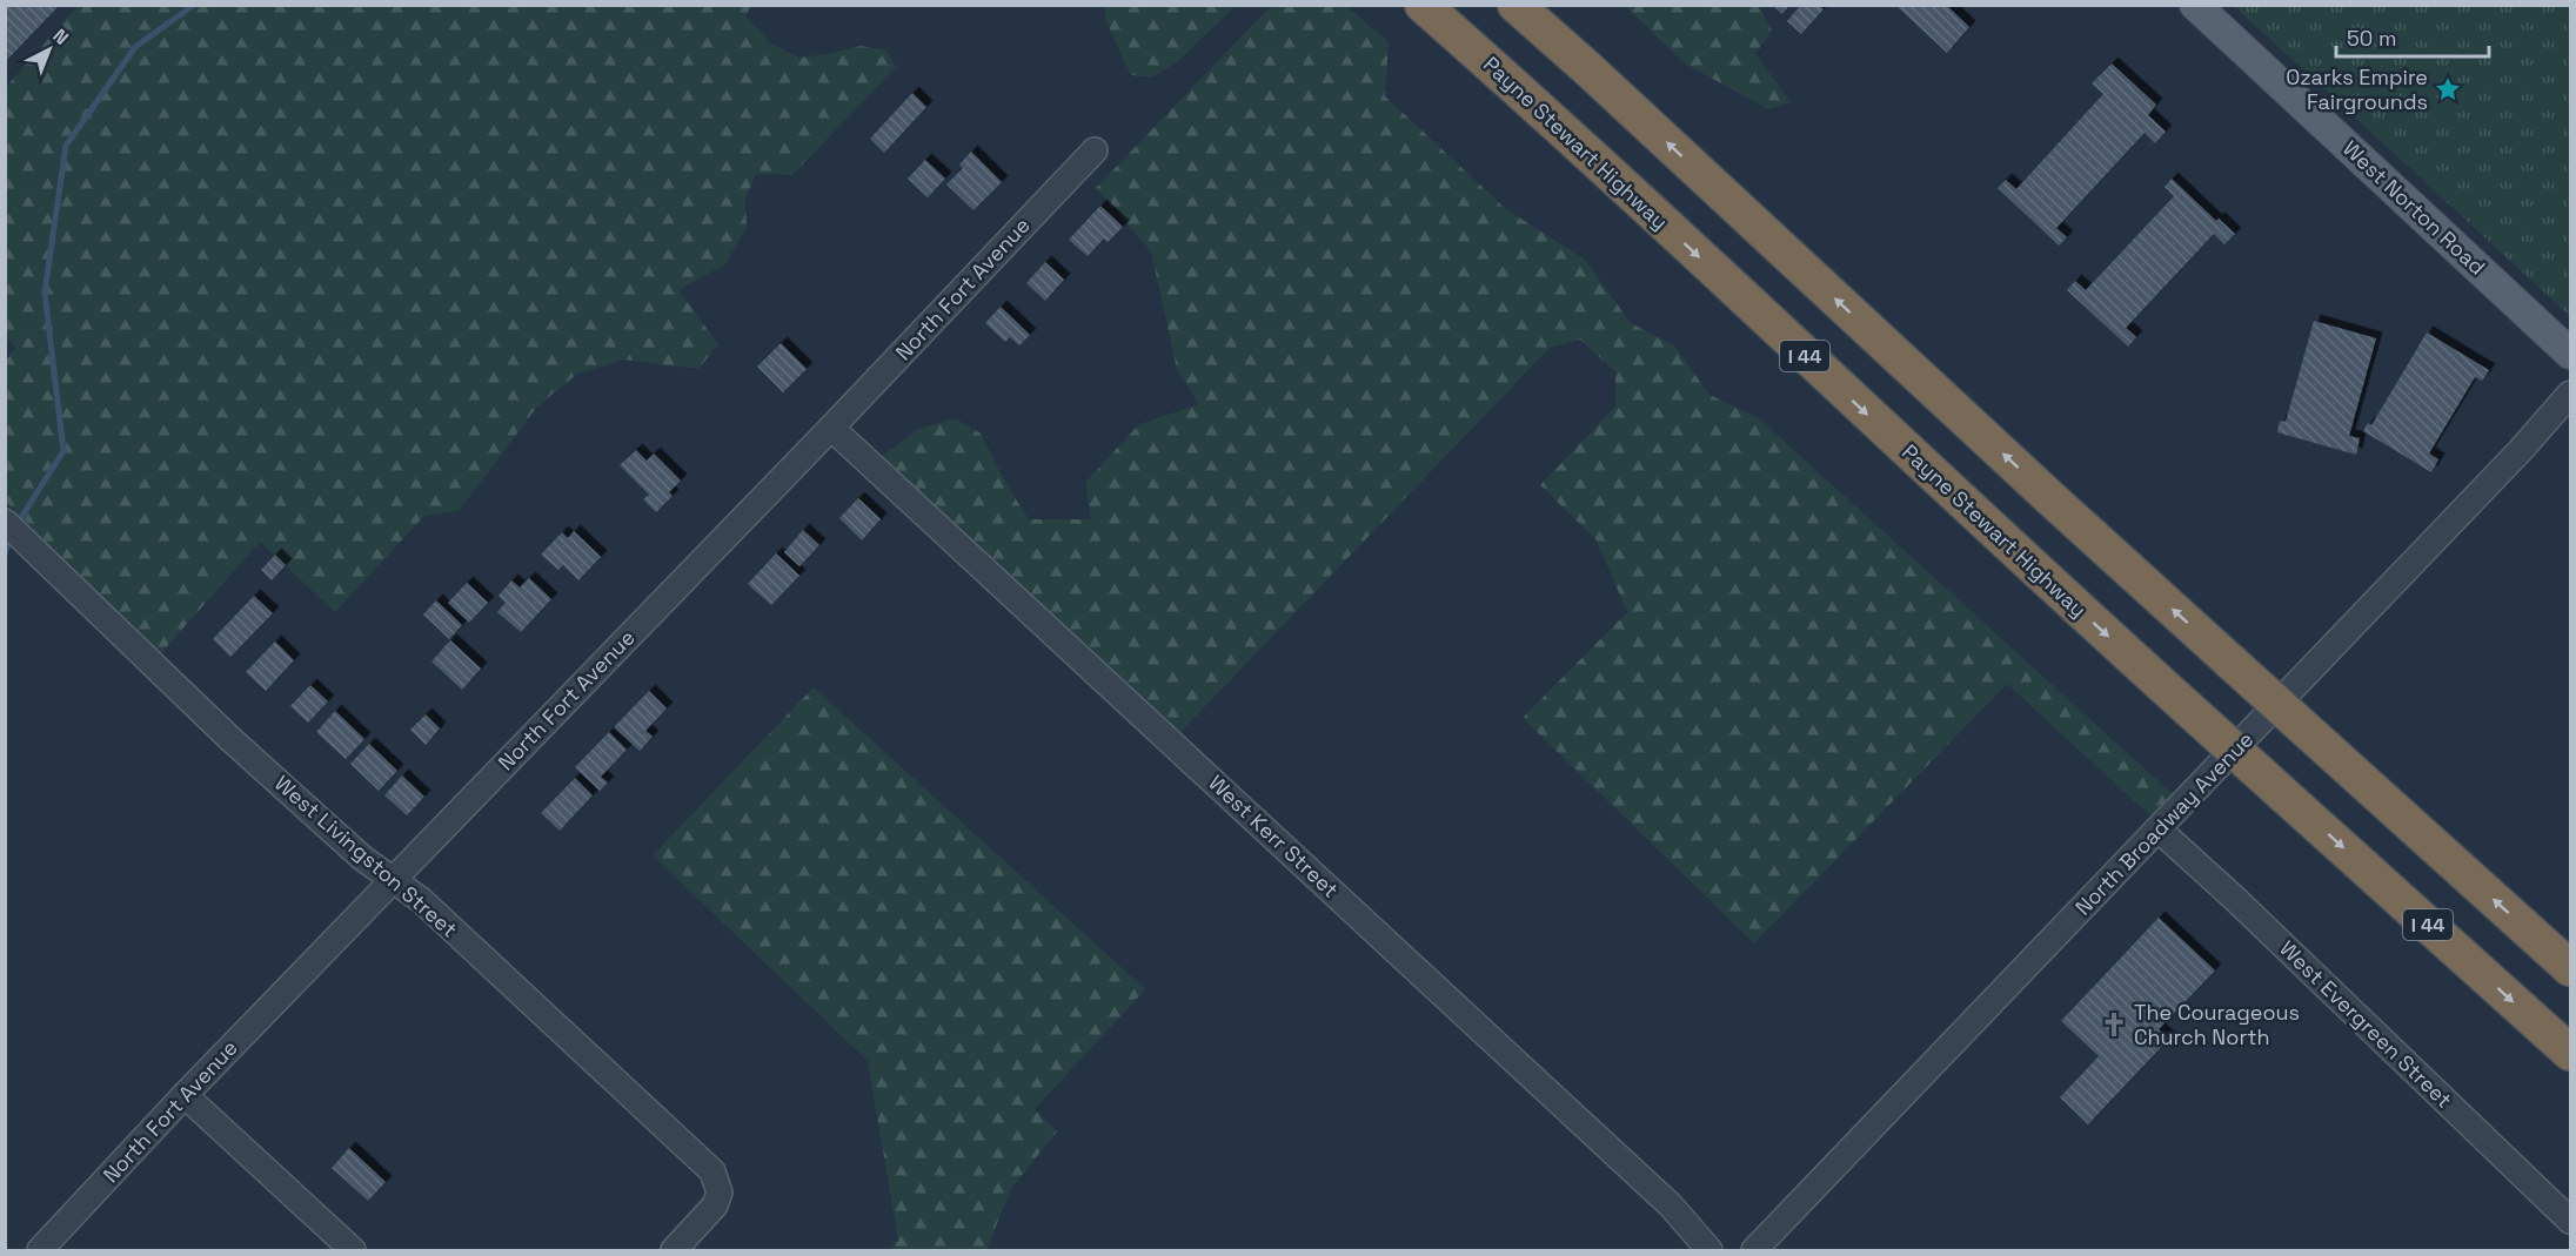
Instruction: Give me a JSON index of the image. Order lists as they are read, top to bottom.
{
  "streets": {
    "highway": ["Payne Stewart Highway", "I 44"],
    "main road": ["West Norton Road"],
    "street": [
      "North Fort Avenue",
      "North Broadway Avenue",
      "West Kerr Street",
      "West Livingston Street",
      "West Evergreen Street"
    ]
  },
  "crossings": [
    ["North Fort Avenue", "West Kerr Street"],
    ["North Fort Avenue", "West Livingston Street"],
    ["North Broadway Avenue", "West Evergreen Street"]
  ],
  "places": {
    "place": ["Ozarks Empire Fairgrounds"],
    "church": ["The Courageous Church North"]
  },
  "scale_bar": "50 m",
  "north": "top right"
}
